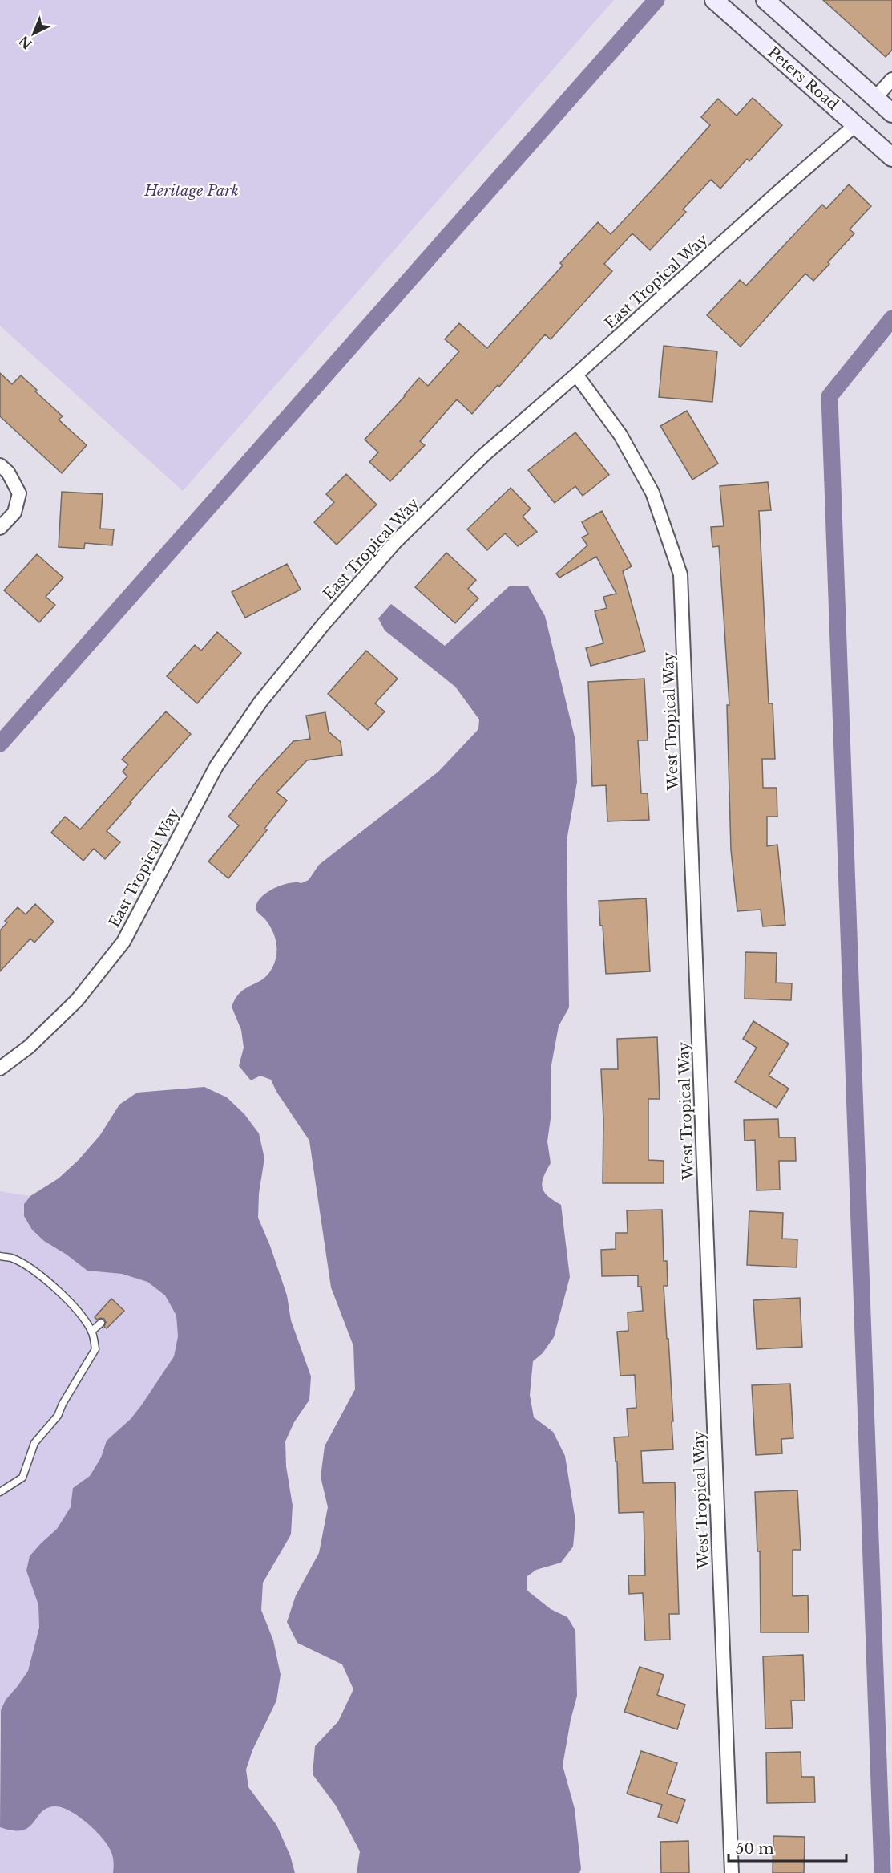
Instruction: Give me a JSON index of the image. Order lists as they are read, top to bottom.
{
  "streets": {
    "main road": ["Peters Road"],
    "street": ["East Tropical Way", "West Tropical Way"]
  },
  "crossings": [
    ["Peters Road", "East Tropical Way"],
    ["East Tropical Way", "West Tropical Way"]
  ],
  "parks": ["Heritage Park"],
  "scale_bar": "50 m",
  "north": "bottom left"
}
